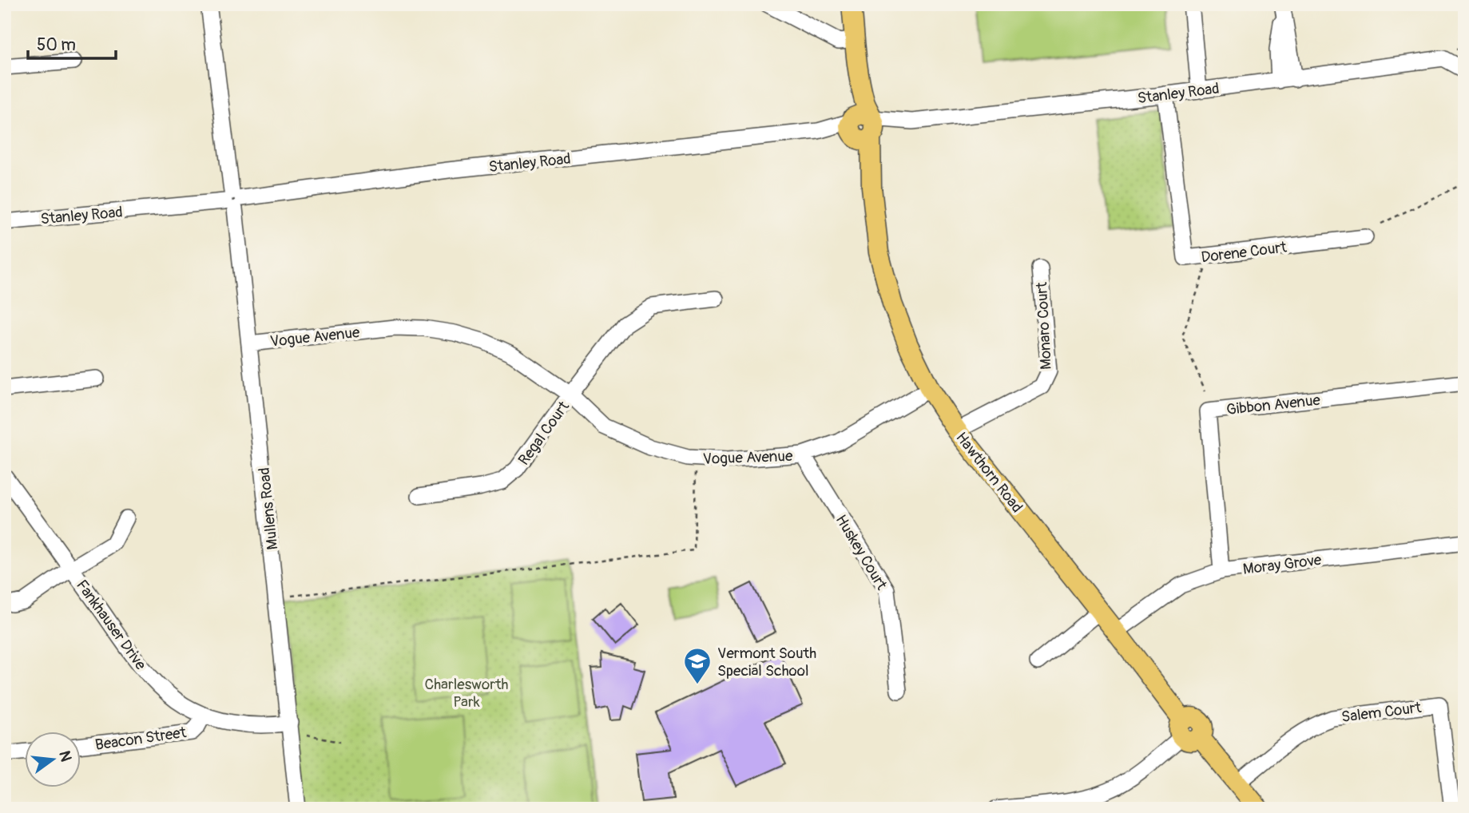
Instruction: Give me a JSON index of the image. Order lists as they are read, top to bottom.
{
  "streets": {
    "main road": ["Hawthorn Road"],
    "street": [
      "Stanley Road",
      "Dorene Court",
      "Monaro Court",
      "Vogue Avenue",
      "Gibbon Avenue",
      "Regal Court",
      "Mullens Road",
      "Huskey Court",
      "Moray Grove",
      "Fankhauser Drive",
      "Salem Court",
      "Beacon Street"
    ]
  },
  "crossings": [
    ["Stanley Road", "Dorene Court"],
    ["Stanley Road", "Hawthorn Road"],
    ["Stanley Road", "Mullens Road"],
    ["Monaro Court", "Hawthorn Road"],
    ["Vogue Avenue", "Regal Court"],
    ["Vogue Avenue", "Hawthorn Road"],
    ["Vogue Avenue", "Mullens Road"],
    ["Vogue Avenue", "Huskey Court"],
    ["Gibbon Avenue", "Moray Grove"],
    ["Hawthorn Road", "Moray Grove"],
    ["Hawthorn Road", "Salem Court"],
    ["Mullens Road", "Fankhauser Drive"],
    ["Fankhauser Drive", "Beacon Street"]
  ],
  "parks": ["Charlesworth Park"],
  "places": {
    "school or university": ["Vermont South Special School"]
  },
  "scale_bar": "50 m",
  "north": "right"
}
